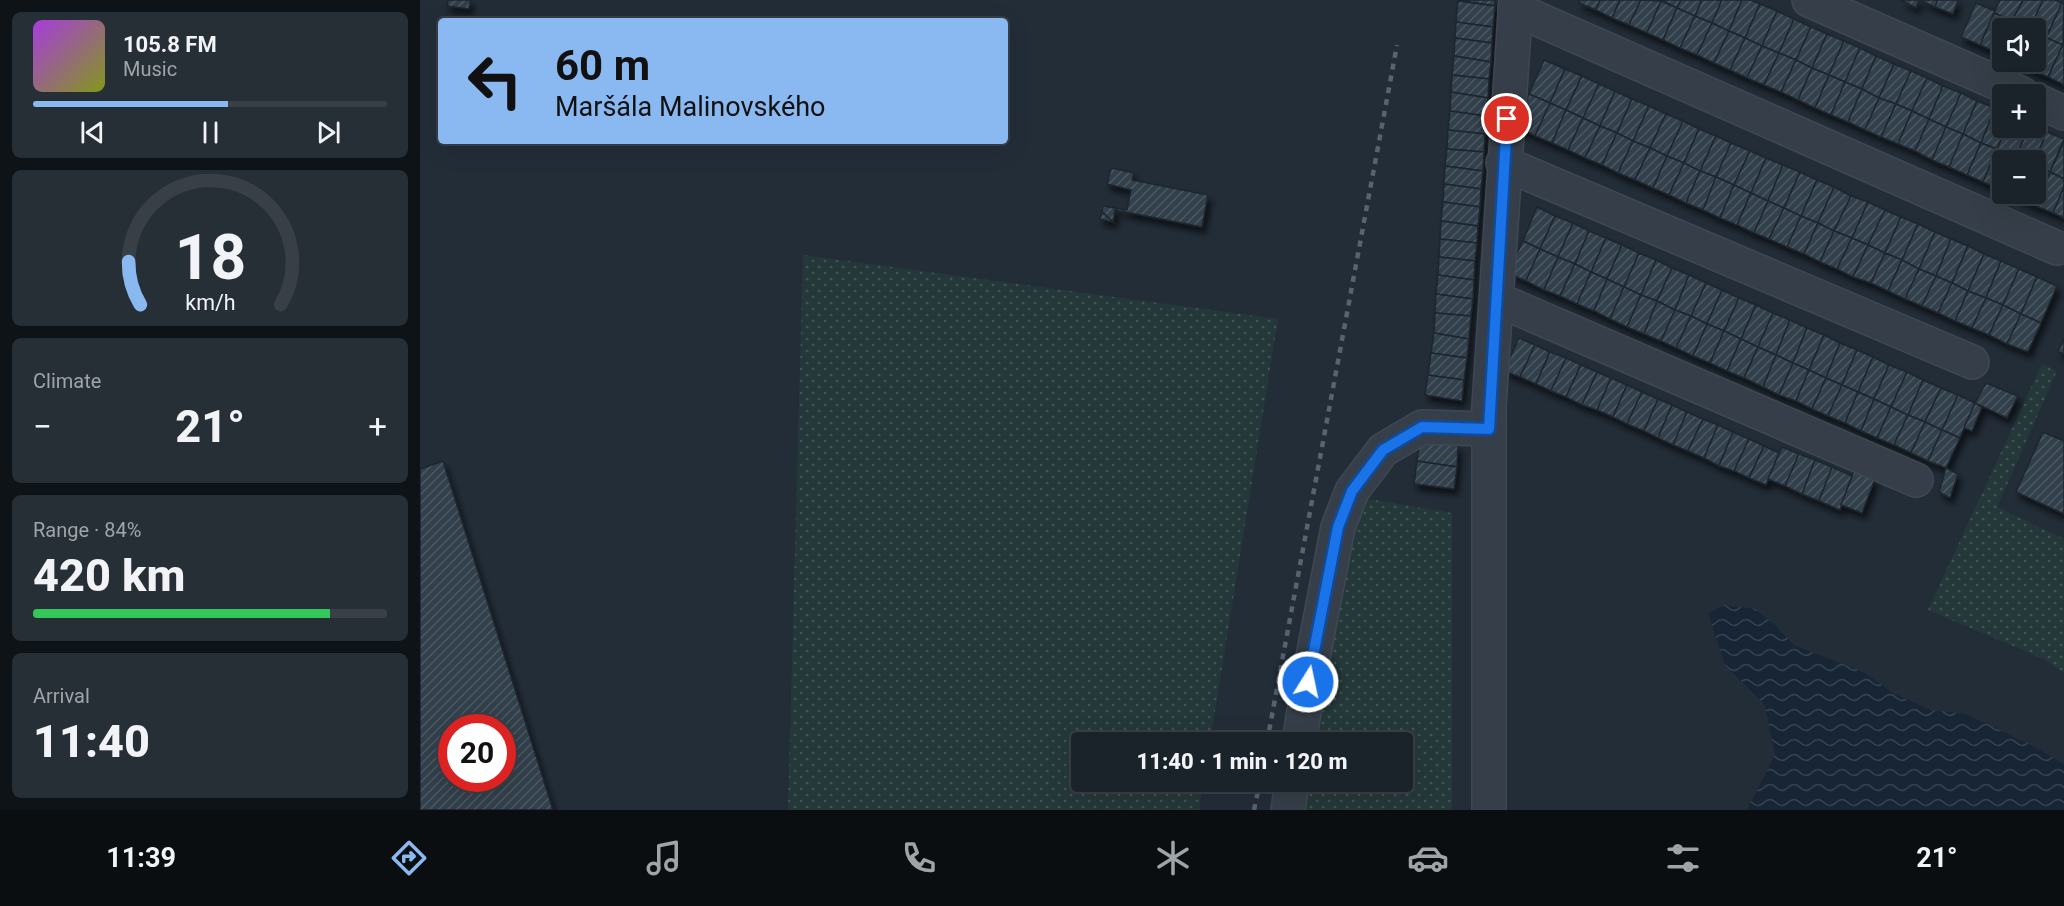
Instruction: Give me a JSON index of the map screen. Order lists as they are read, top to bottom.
{
  "page": {
    "map_buttons": ["+", "−"],
    "turn": ["60 m", "Maršála Malinovského"],
    "song": ["105.8 FM", "Music"],
    "tile": [
      "Climate",
      ["Range · 84%", "420 km"],
      ["Arrival", "11:40"]
    ],
    "heat": ["−", "21°", "+"],
    "limit": "20",
    "trip": "11:40 · 1 min · 120 m",
    "tabs": ["11:39", "21°"],
    "gauge": ["18", "km/h"]
  }
}
